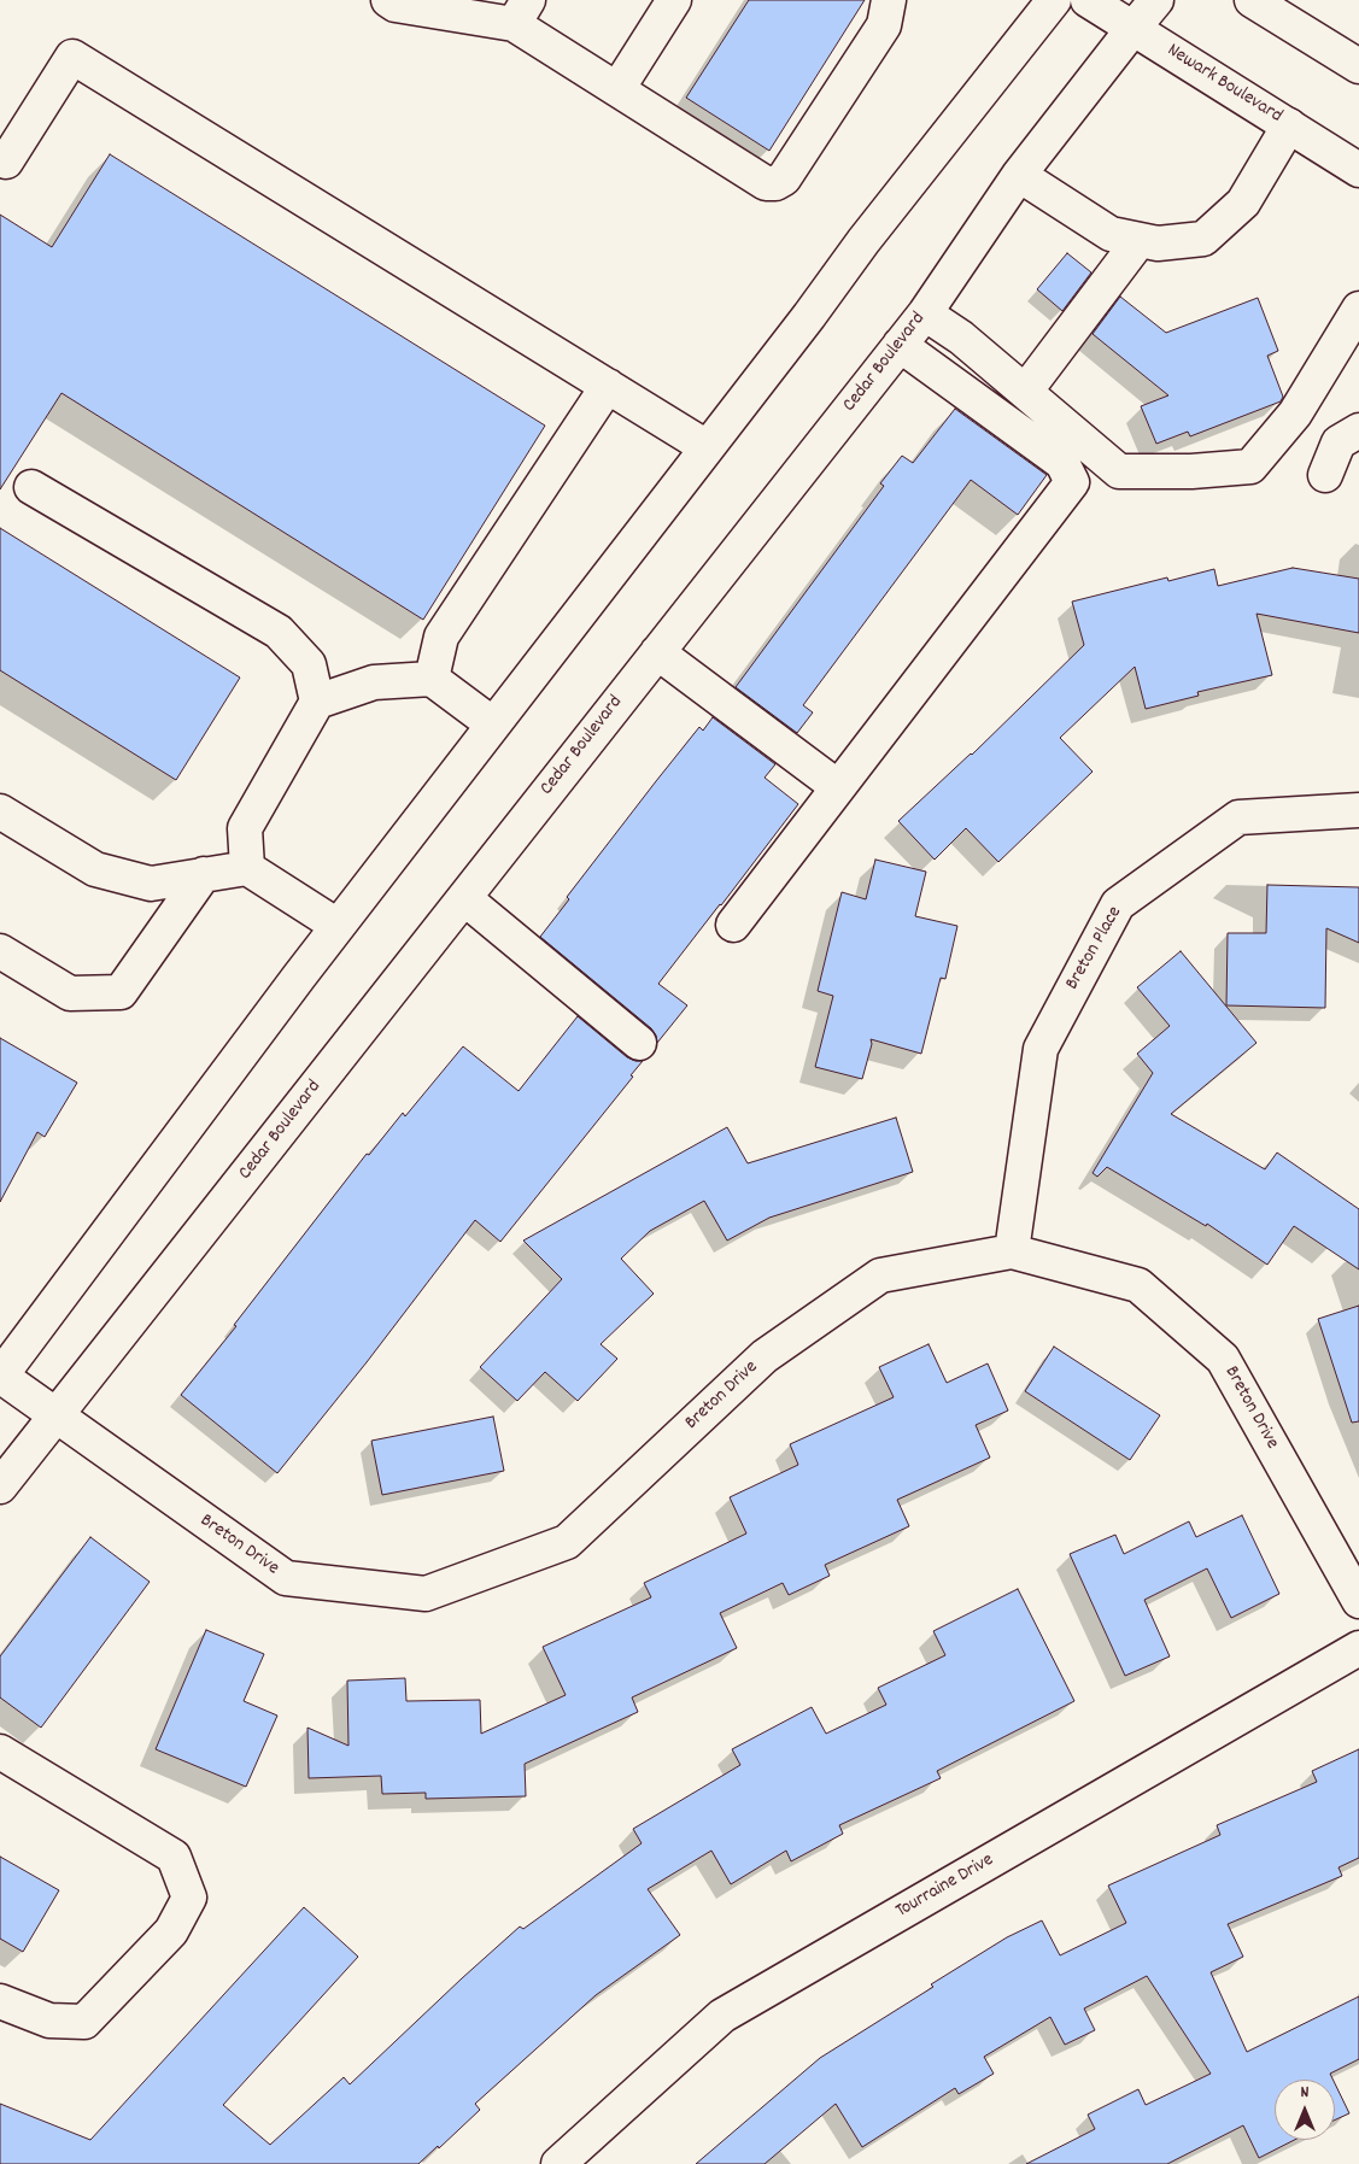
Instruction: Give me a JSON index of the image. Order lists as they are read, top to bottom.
{
  "streets": {
    "street": [
      "Newark Boulevard",
      "Cedar Boulevard",
      "Breton Place",
      "Breton Drive",
      "Tourraine Drive"
    ]
  },
  "crossings": [
    ["Newark Boulevard", "Cedar Boulevard"],
    ["Cedar Boulevard", "Breton Drive"],
    ["Breton Place", "Breton Drive"]
  ],
  "north": "top"
}
